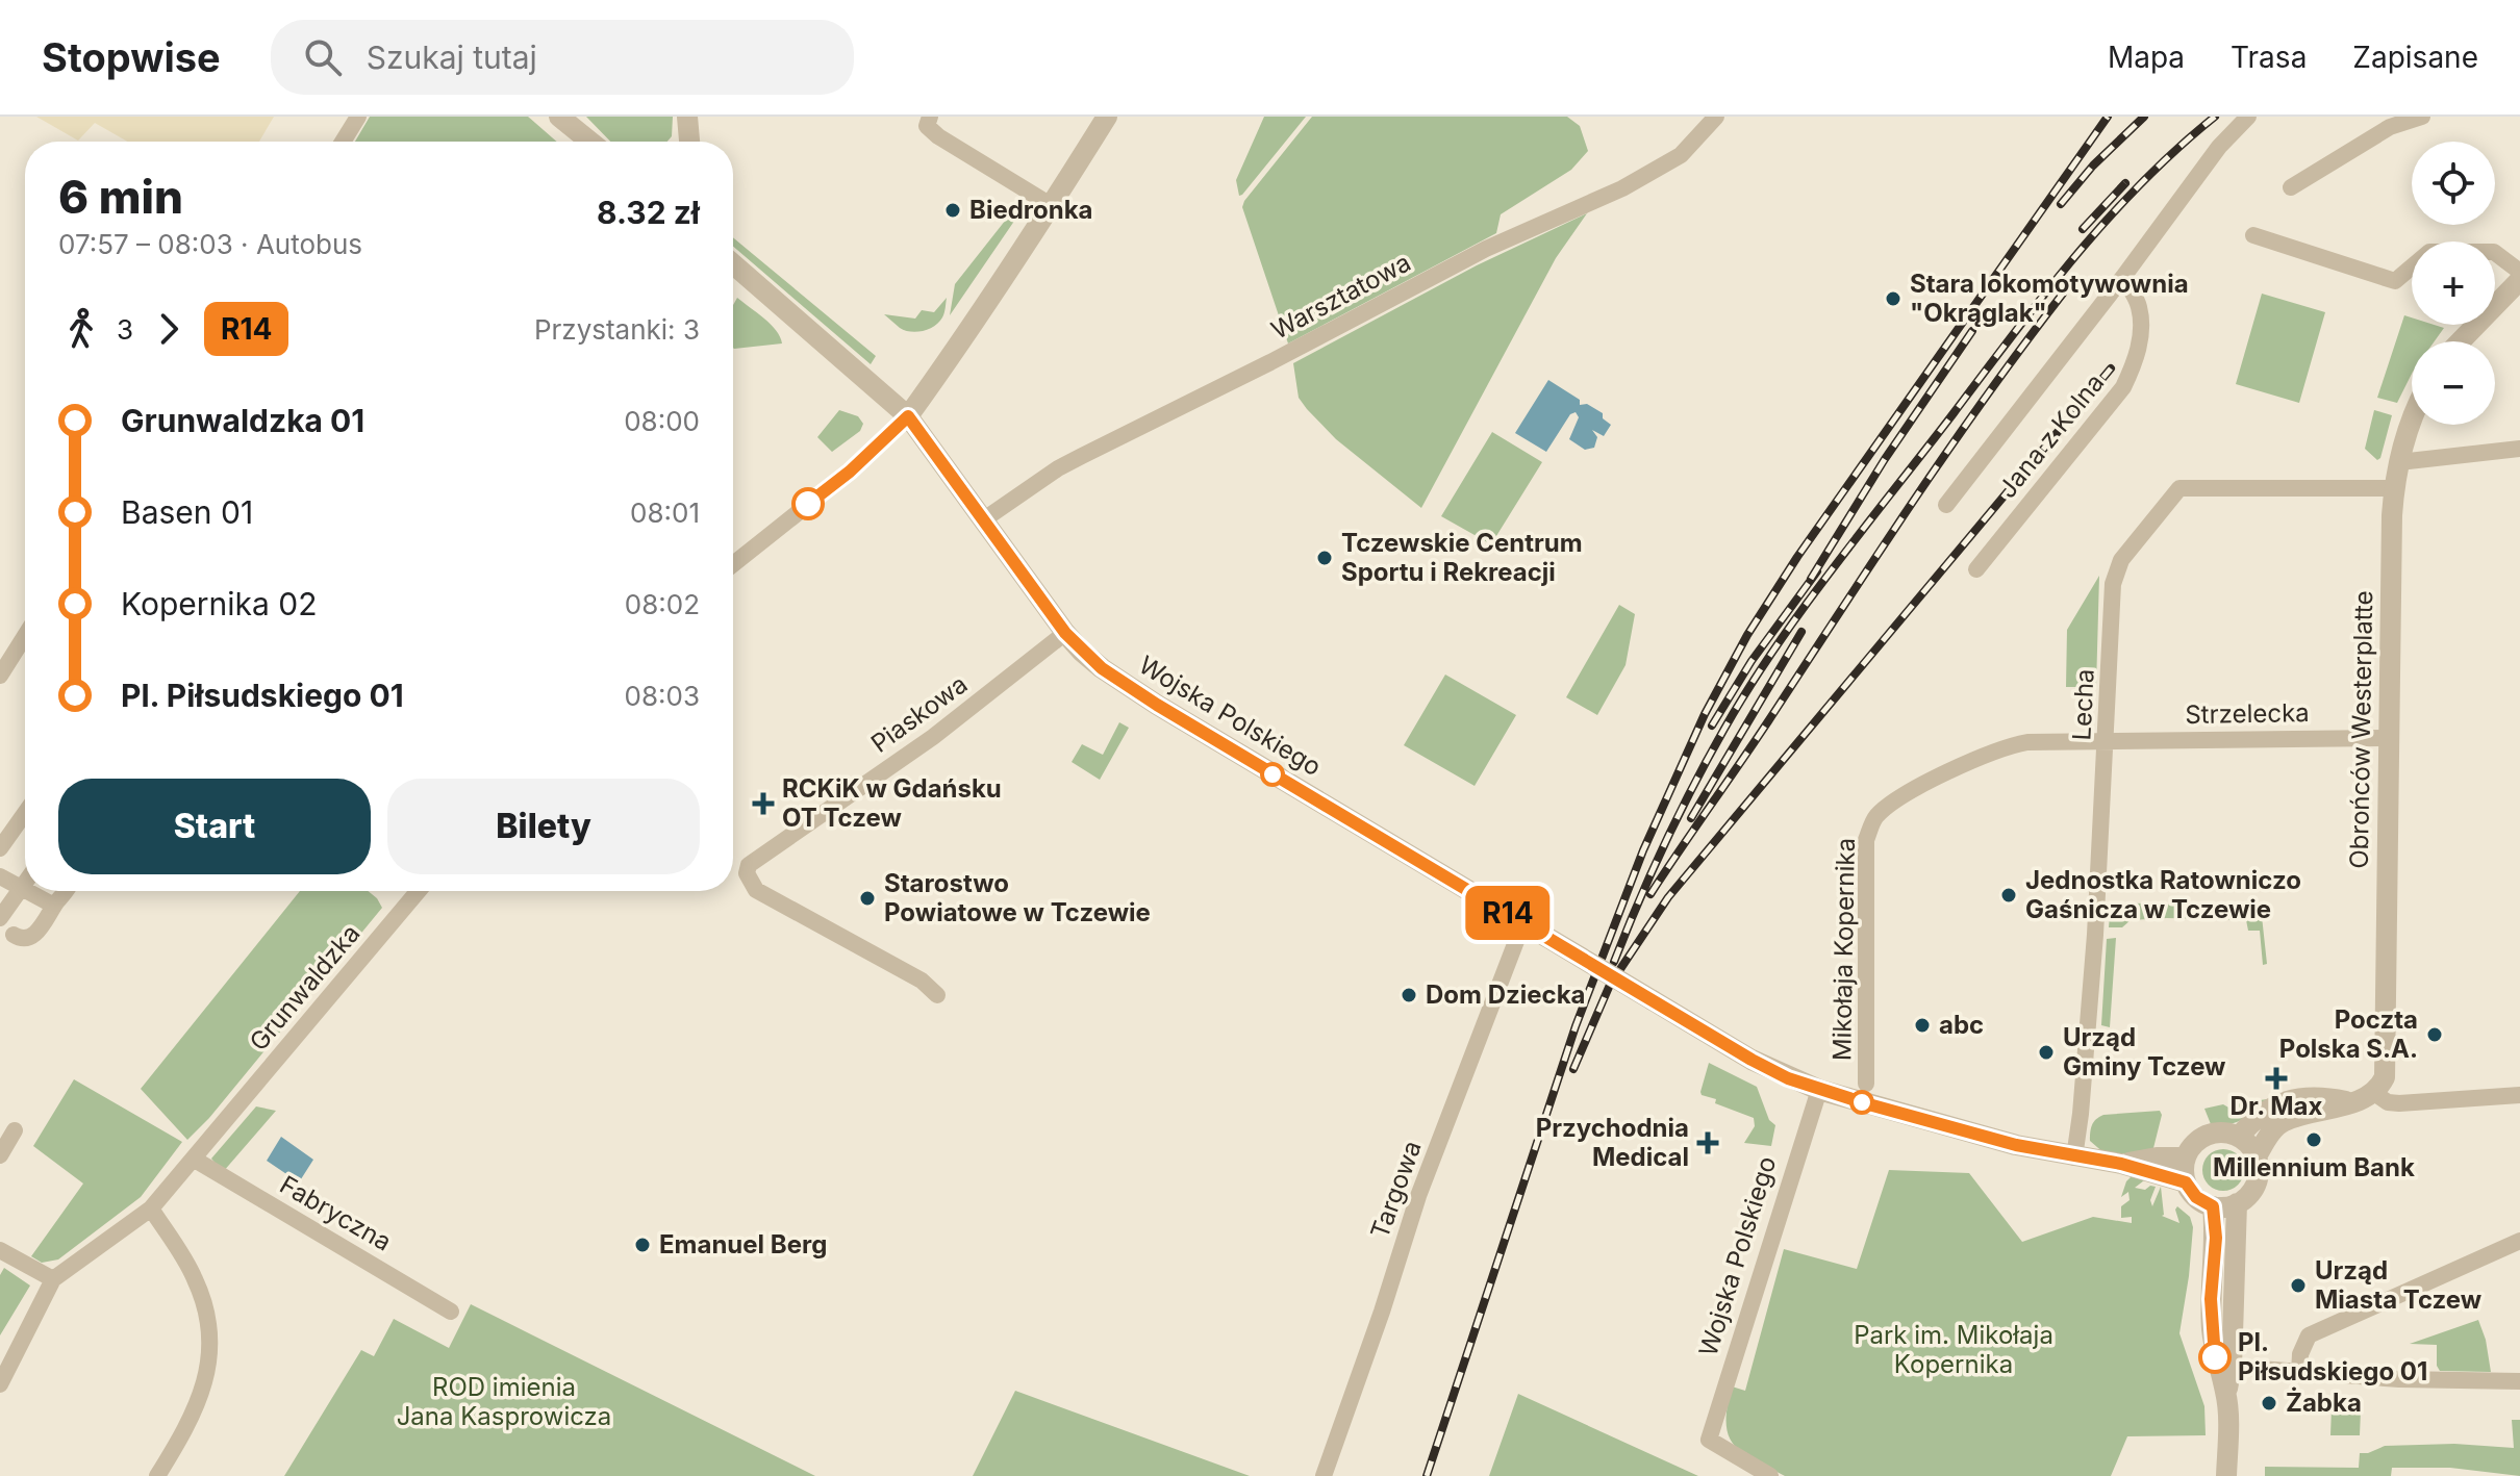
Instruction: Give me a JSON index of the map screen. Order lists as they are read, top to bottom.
{
  "streets": {
    "street": [
      "Warsztatowa",
      "Jana z Kolna",
      "Lecha",
      "Piaskowa",
      "Strzelecka",
      "Wojska Polskiego",
      "Obrońców Westerplatte",
      "Mikołaja Kopernika",
      "Grunwaldzka",
      "Targowa",
      "Fabryczna"
    ]
  },
  "crossings": [
    ["Warsztatowa", "Wojska Polskiego"],
    ["Lecha", "Strzelecka"],
    ["Lecha", "Wojska Polskiego"],
    ["Lecha", "Obrońców Westerplatte"],
    ["Lecha", "Mikołaja Kopernika"],
    ["Piaskowa", "Wojska Polskiego"],
    ["Strzelecka", "Obrońców Westerplatte"],
    ["Strzelecka", "Mikołaja Kopernika"],
    ["Wojska Polskiego", "Targowa"],
    ["Grunwaldzka", "Fabryczna"]
  ],
  "parks": ["Park im. Mikołaja Kopernika", "ROD imienia Jana Kasprowicza"],
  "places": {
    "other": [
      "Biedronka",
      "Stara lokomotywownia \"Okrąglak\"",
      "Tczewskie Centrum Sportu i Rekreacji",
      "Jednostka Ratowniczo Gaśnicza w Tczewie",
      "Starostwo Powiatowe w Tczewie",
      "Dom Dziecka",
      "abc",
      "Poczta Polska S.A.",
      "Urząd Gminy Tczew",
      "Millennium Bank",
      "Emanuel Berg",
      "Urząd Miasta Tczew",
      "Pl. Piłsudskiego 01",
      "Żabka"
    ],
    "health": ["RCKiK w Gdańsku OT Tczew", "Dr. Max", "Przychodnia Medical"]
  },
  "lines": ["bus line R14"],
  "page": {
    "header": "Stopwise",
    "search": "Szukaj tutaj",
    "nav": ["Mapa", "Trasa", "Zapisane"],
    "on_map": "R14",
    "map_buttons": ["+", "−"],
    "heading": ["6 min", "07:57 – 08:03 · Autobus", "8.32 zł"],
    "legs": ["3", "R14", "Przystanki: 3"],
    "list": [
      {
        "name": "Grunwaldzka 01",
        "value": "08:00"
      },
      {
        "name": "Basen 01",
        "value": "08:01"
      },
      {
        "name": "Kopernika 02",
        "value": "08:02"
      },
      {
        "name": "Pl. Piłsudskiego 01",
        "value": "08:03"
      }
    ],
    "buttons": ["Start", "Bilety"]
  }
}
